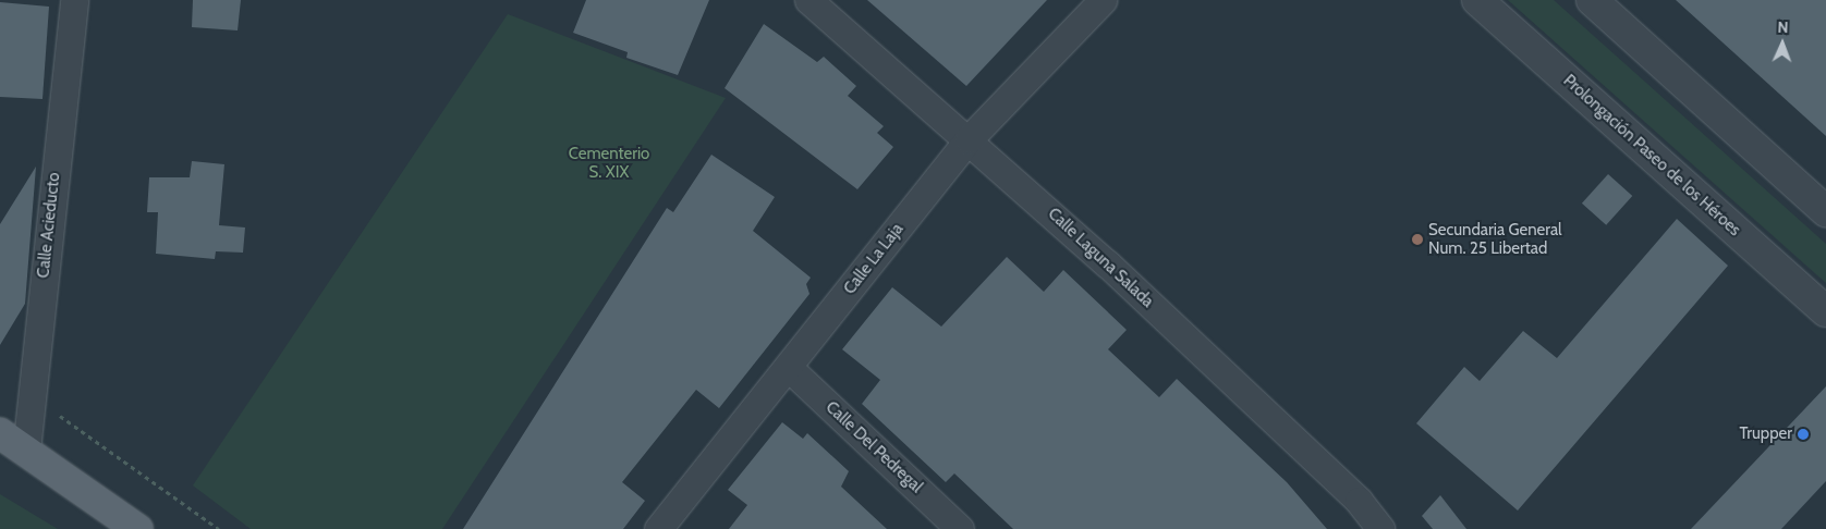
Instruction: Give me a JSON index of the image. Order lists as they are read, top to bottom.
{
  "streets": {
    "street": [
      "Prolongación Paseo de los Héroes",
      "Calle Acieducto",
      "Calle Laguna Salada",
      "Calle La Laja",
      "Calle Del Pedregal"
    ]
  },
  "crossings": [
    ["Calle Laguna Salada", "Calle La Laja"],
    ["Calle La Laja", "Calle Del Pedregal"]
  ],
  "parks": ["Cementerio S. XIX"],
  "places": ["Secundaria General Num. 25 Libertad", "Trupper"],
  "north": "top"
}
